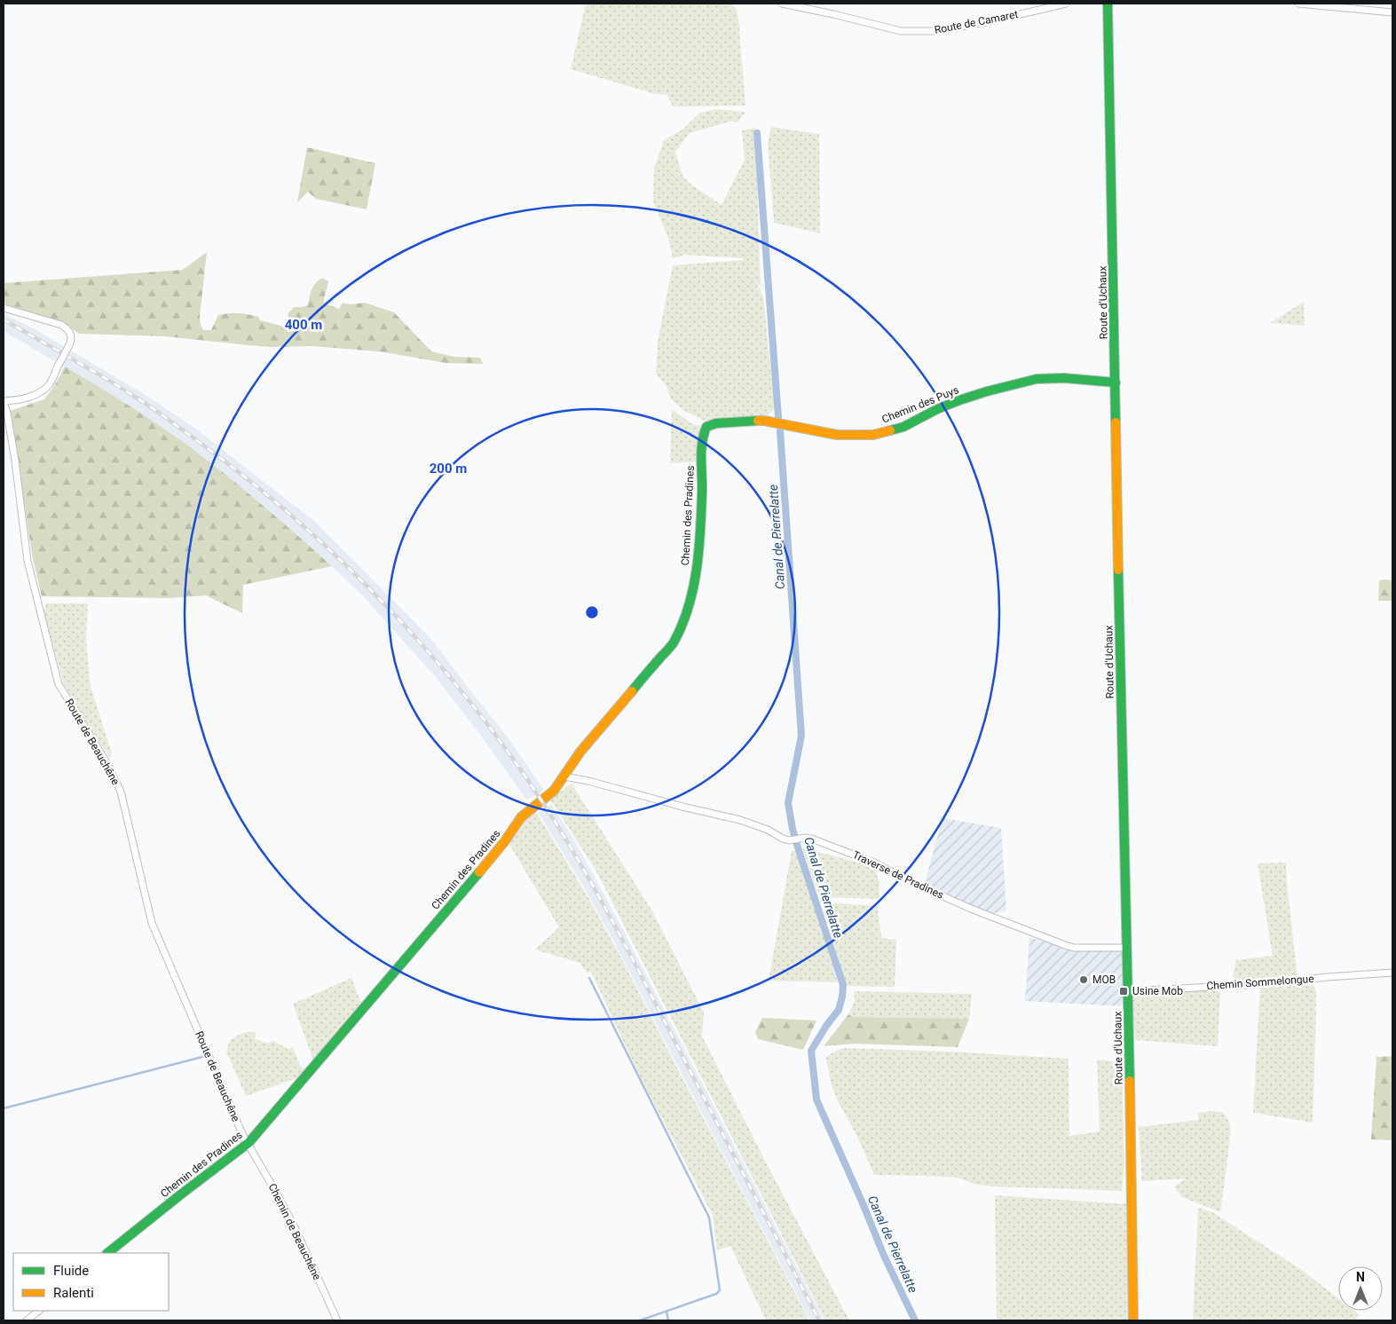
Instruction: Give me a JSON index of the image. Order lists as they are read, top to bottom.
{
  "streets": {
    "street": [
      "Route de Camaret",
      "Route d'Uchaux",
      "Chemin des Puys",
      "Chemin des Pradines",
      "Route de Beauchêne",
      "Traverse de Pradines",
      "Chemin Sommelongue",
      "Chemin de Beauchêne"
    ]
  },
  "crossings": [
    ["Route d'Uchaux", "Chemin des Puys"],
    ["Route d'Uchaux", "Traverse de Pradines"],
    ["Route d'Uchaux", "Chemin Sommelongue"],
    ["Chemin des Puys", "Chemin des Pradines"],
    ["Chemin des Pradines", "Route de Beauchêne"],
    ["Chemin des Pradines", "Traverse de Pradines"],
    ["Chemin des Pradines", "Chemin de Beauchêne"],
    ["Route de Beauchêne", "Chemin de Beauchêne"]
  ],
  "water": ["Canal de Pierrelatte"],
  "places": {
    "other": ["MOB"],
    "transit": ["Usine Mob"]
  },
  "legend": ["Fluide", "Ralenti"],
  "north": "top",
  "rings": ["400 m", "200 m"]
}
